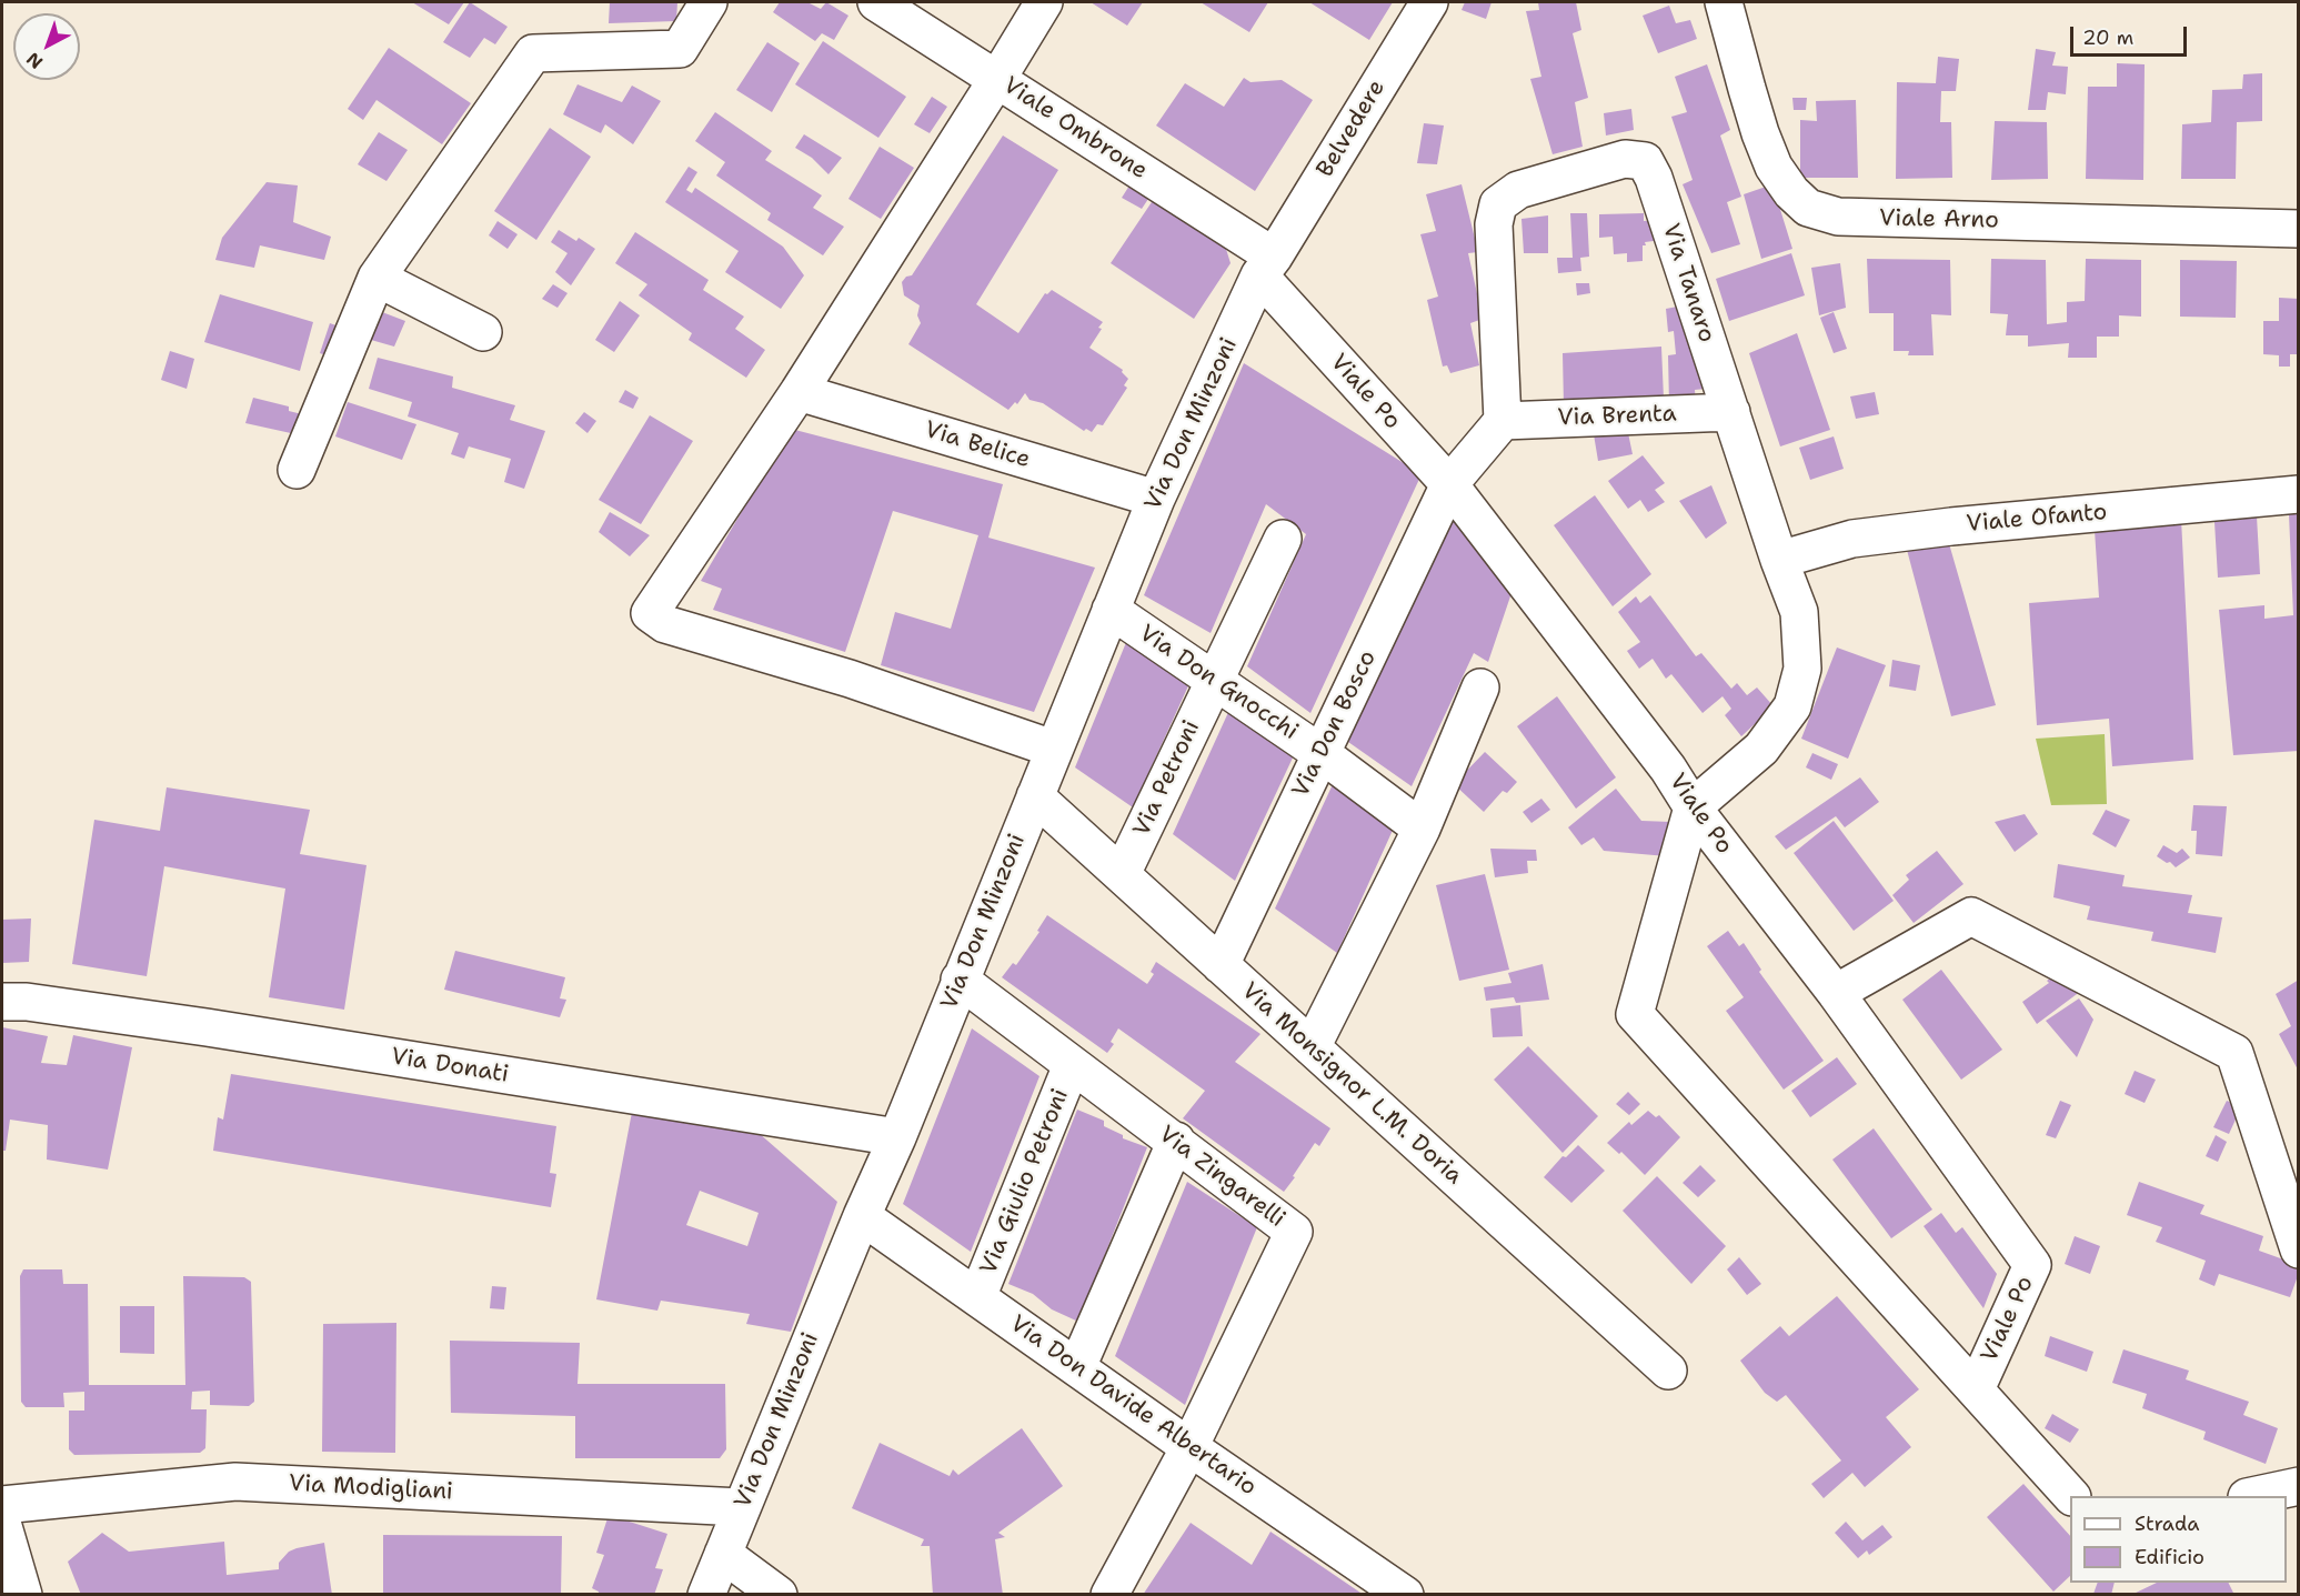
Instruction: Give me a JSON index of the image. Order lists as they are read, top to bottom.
{
  "streets": {
    "street": [
      "Viale Ombrone",
      "Belvedere",
      "Viale Arno",
      "Via Tanaro",
      "Viale Po",
      "Via Brenta",
      "Via Don Minzoni",
      "Via Belice",
      "Viale Ofanto",
      "Via Don Gnocchi",
      "Via Don Bosco",
      "Via Petroni",
      "Via Donati",
      "Via Monsignor L.M. Doria",
      "Via Zingarelli",
      "Via Giulio Petroni",
      "Via Don Davide Albertario",
      "Via Modigliani"
    ]
  },
  "crossings": [
    ["Viale Ombrone", "Belvedere"],
    ["Viale Ombrone", "Viale Po"],
    ["Viale Ombrone", "Via Don Minzoni"],
    ["Belvedere", "Viale Po"],
    ["Belvedere", "Via Don Minzoni"],
    ["Via Tanaro", "Viale Po"],
    ["Via Tanaro", "Via Brenta"],
    ["Via Tanaro", "Viale Ofanto"],
    ["Viale Po", "Via Don Minzoni"],
    ["Viale Po", "Via Don Bosco"],
    ["Via Don Minzoni", "Via Belice"],
    ["Via Don Minzoni", "Via Don Gnocchi"],
    ["Via Don Minzoni", "Via Donati"],
    ["Via Don Minzoni", "Via Monsignor L.M. Doria"],
    ["Via Don Minzoni", "Via Zingarelli"],
    ["Via Don Minzoni", "Via Don Davide Albertario"],
    ["Via Don Minzoni", "Via Modigliani"],
    ["Via Don Gnocchi", "Via Don Bosco"],
    ["Via Don Gnocchi", "Via Petroni"],
    ["Via Don Bosco", "Via Monsignor L.M. Doria"],
    ["Via Petroni", "Via Monsignor L.M. Doria"],
    ["Via Zingarelli", "Via Giulio Petroni"],
    ["Via Zingarelli", "Via Don Davide Albertario"],
    ["Via Giulio Petroni", "Via Don Davide Albertario"]
  ],
  "legend": ["Strada", "Edificio"],
  "scale_bar": "20 m",
  "north": "bottom left"
}
